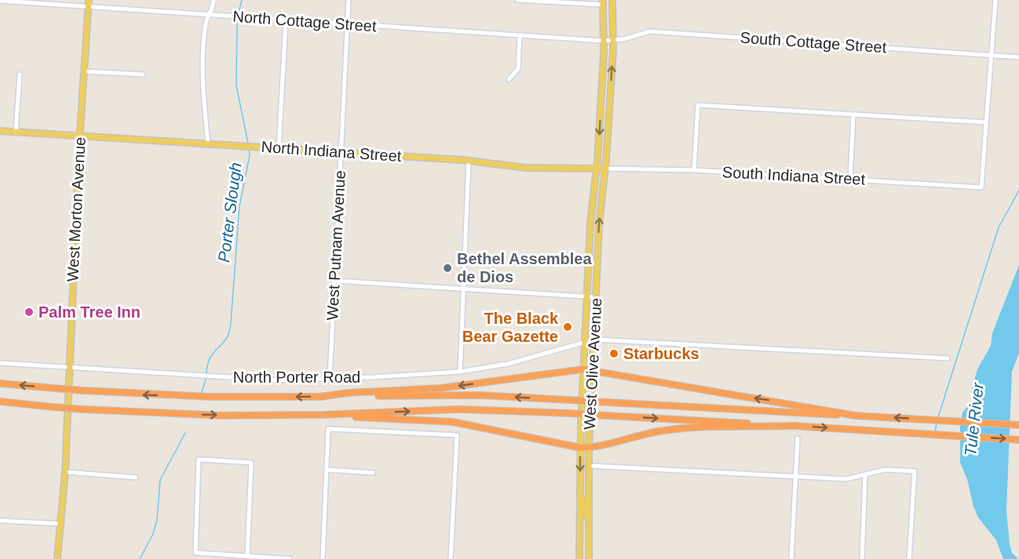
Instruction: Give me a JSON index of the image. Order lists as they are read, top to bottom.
{
  "streets": {
    "main road": ["North Indiana Street", "West Morton Avenue", "West Olive Avenue"],
    "street": [
      "North Cottage Street",
      "South Cottage Street",
      "South Indiana Street",
      "West Putnam Avenue",
      "North Porter Road"
    ]
  },
  "crossings": [
    ["North Cottage Street", "South Cottage Street"],
    ["North Cottage Street", "West Morton Avenue"],
    ["North Cottage Street", "West Putnam Avenue"],
    ["North Cottage Street", "West Olive Avenue"],
    ["South Cottage Street", "West Olive Avenue"],
    ["North Indiana Street", "South Indiana Street"],
    ["North Indiana Street", "West Morton Avenue"],
    ["North Indiana Street", "West Putnam Avenue"],
    ["North Indiana Street", "West Olive Avenue"],
    ["South Indiana Street", "West Olive Avenue"],
    ["West Morton Avenue", "North Porter Road"],
    ["West Putnam Avenue", "North Porter Road"],
    ["West Olive Avenue", "North Porter Road"]
  ],
  "water": ["Porter Slough", "Tule River"],
  "places": [
    "Bethel Assemblea de Dios",
    "Palm Tree Inn",
    "The Black Bear Gazette",
    "Starbucks"
  ]
}
